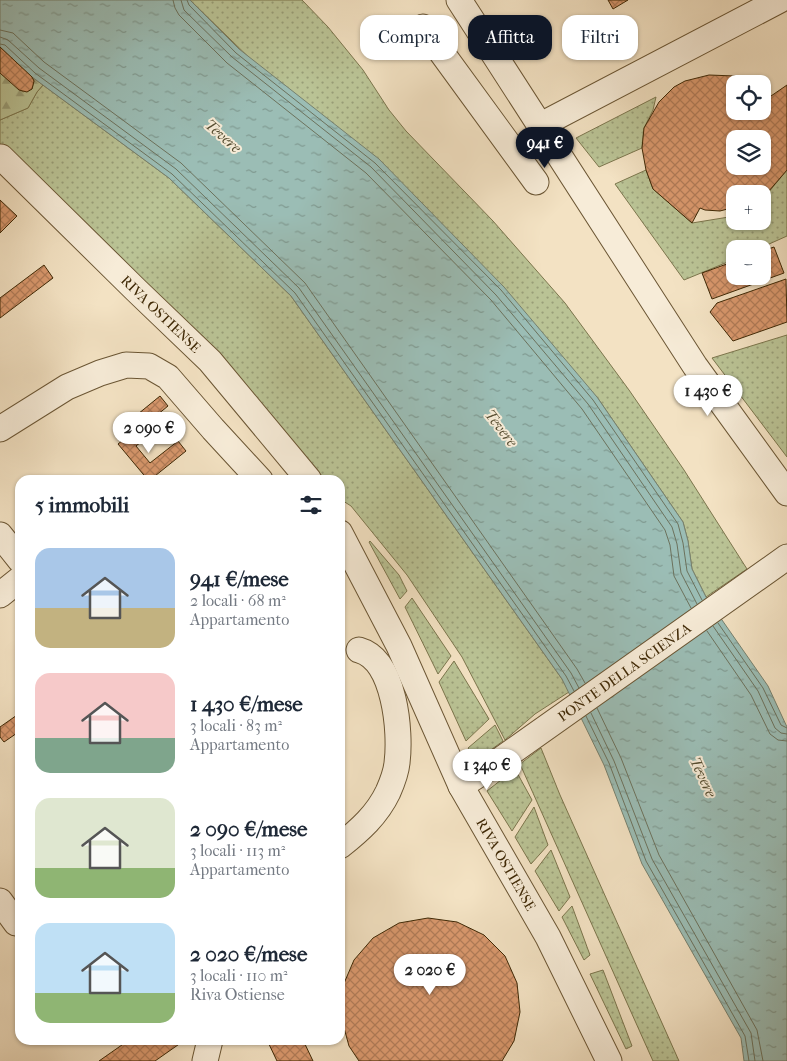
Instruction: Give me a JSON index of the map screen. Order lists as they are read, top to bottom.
{
  "streets": {
    "street": ["RIVA OSTIENSE", "PONTE DELLA SCIENZA"]
  },
  "crossings": [
    ["RIVA OSTIENSE", "PONTE DELLA SCIENZA"]
  ],
  "water": ["Tevere"],
  "page": {
    "chip": ["Compra", "Affitta", "Filtri"],
    "map_buttons": ["+", "−"],
    "price": [
      "941 €",
      "1 430 €",
      "2 090 €",
      "1 340 €",
      "2 020 €"
    ],
    "heading": "5 immobili",
    "list": [
      {
        "name": "941 €/mese",
        "note": "2 locali · 68 m² · Appartamento"
      },
      {
        "name": "1 430 €/mese",
        "note": "3 locali · 83 m² · Appartamento"
      },
      {
        "name": "2 090 €/mese",
        "note": "3 locali · 113 m² · Appartamento"
      },
      {
        "name": "2 020 €/mese",
        "note": "3 locali · 110 m² · Riva Ostiense"
      }
    ]
  }
}
